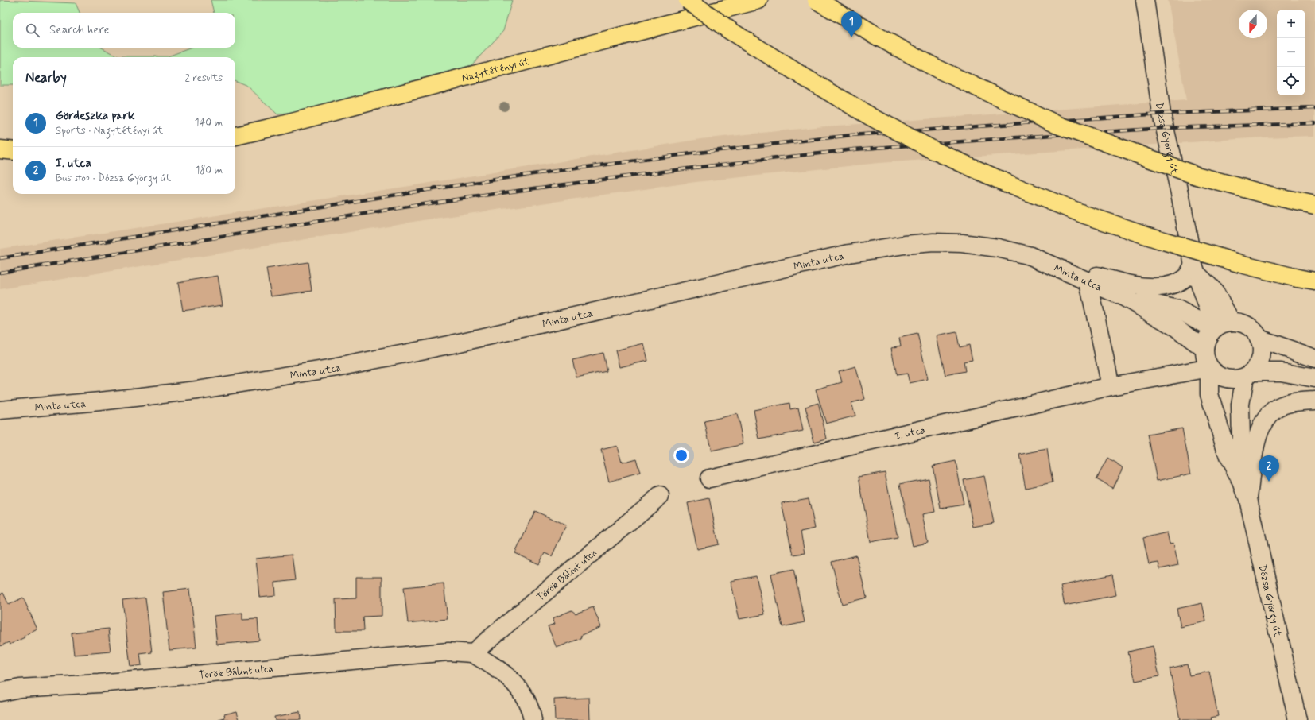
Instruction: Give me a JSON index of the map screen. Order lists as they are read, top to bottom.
{
  "streets": {
    "main road": ["Nagytétényi út"],
    "street": [
      "Dózsa György út",
      "Minta utca",
      "I. utca",
      "Török Bálint utca"
    ]
  },
  "crossings": [
    ["Dózsa György út", "Minta utca"],
    ["Dózsa György út", "I. utca"],
    ["Minta utca", "I. utca"]
  ],
  "north": "bottom",
  "page": {
    "map_buttons": ["+", "−"],
    "pins": ["1", "2"],
    "search": "Search here",
    "heading": ["Nearby", "2 results"],
    "list": [
      {
        "mark": "1",
        "name": "Gördeszka park",
        "note": "Sports · Nagytétényi út",
        "value": "140 m"
      },
      {
        "mark": "2",
        "name": "I. utca",
        "note": "Bus stop · Dózsa György út",
        "value": "180 m"
      }
    ]
  }
}
